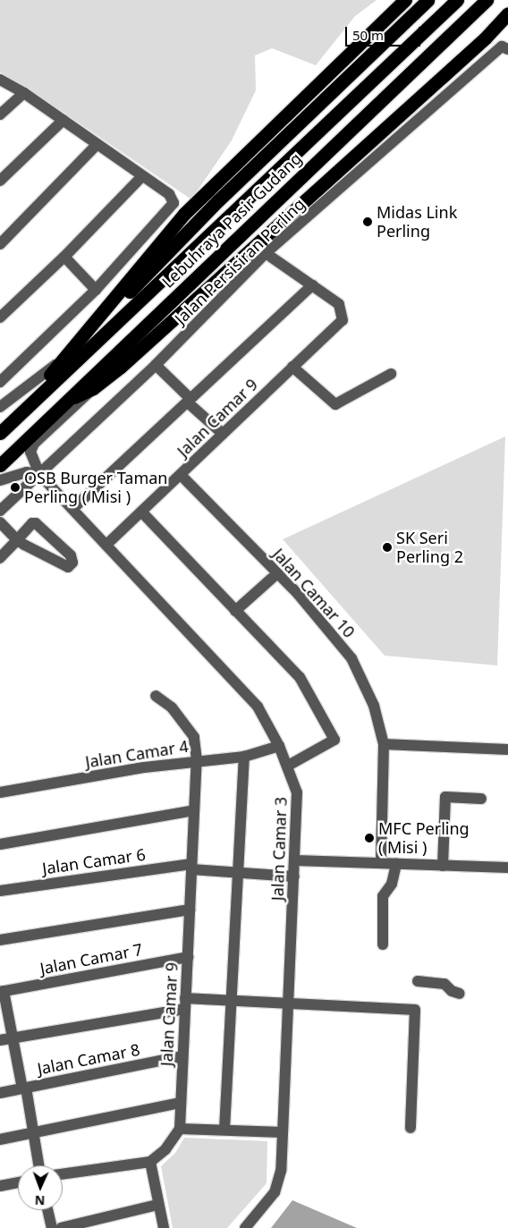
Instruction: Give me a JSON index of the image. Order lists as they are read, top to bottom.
{
  "streets": {
    "highway": ["Lebuhraya Pasir Gudang"],
    "street": [
      "Jalan Persisiran Perling",
      "Jalan Camar 9",
      "Jalan Camar 10",
      "Jalan Camar 4",
      "Jalan Camar 3",
      "Jalan Camar 6",
      "Jalan Camar 7",
      "Jalan Camar 8"
    ]
  },
  "crossings": [
    ["Jalan Persisiran Perling", "Jalan Camar 3"],
    ["Jalan Camar 9", "Jalan Camar 10"],
    ["Jalan Camar 9", "Jalan Camar 4"],
    ["Jalan Camar 9", "Jalan Camar 3"],
    ["Jalan Camar 9", "Jalan Camar 6"],
    ["Jalan Camar 9", "Jalan Camar 7"],
    ["Jalan Camar 9", "Jalan Camar 8"],
    ["Jalan Camar 4", "Jalan Camar 3"],
    ["Jalan Camar 3", "Jalan Camar 6"]
  ],
  "places": [
    "Midas Link Perling",
    "OSB Burger Taman Perling ( Misi )",
    "SK Seri Perling 2",
    "MFC Perling ( Misi )"
  ],
  "scale_bar": "50 m",
  "north": "bottom"
}
